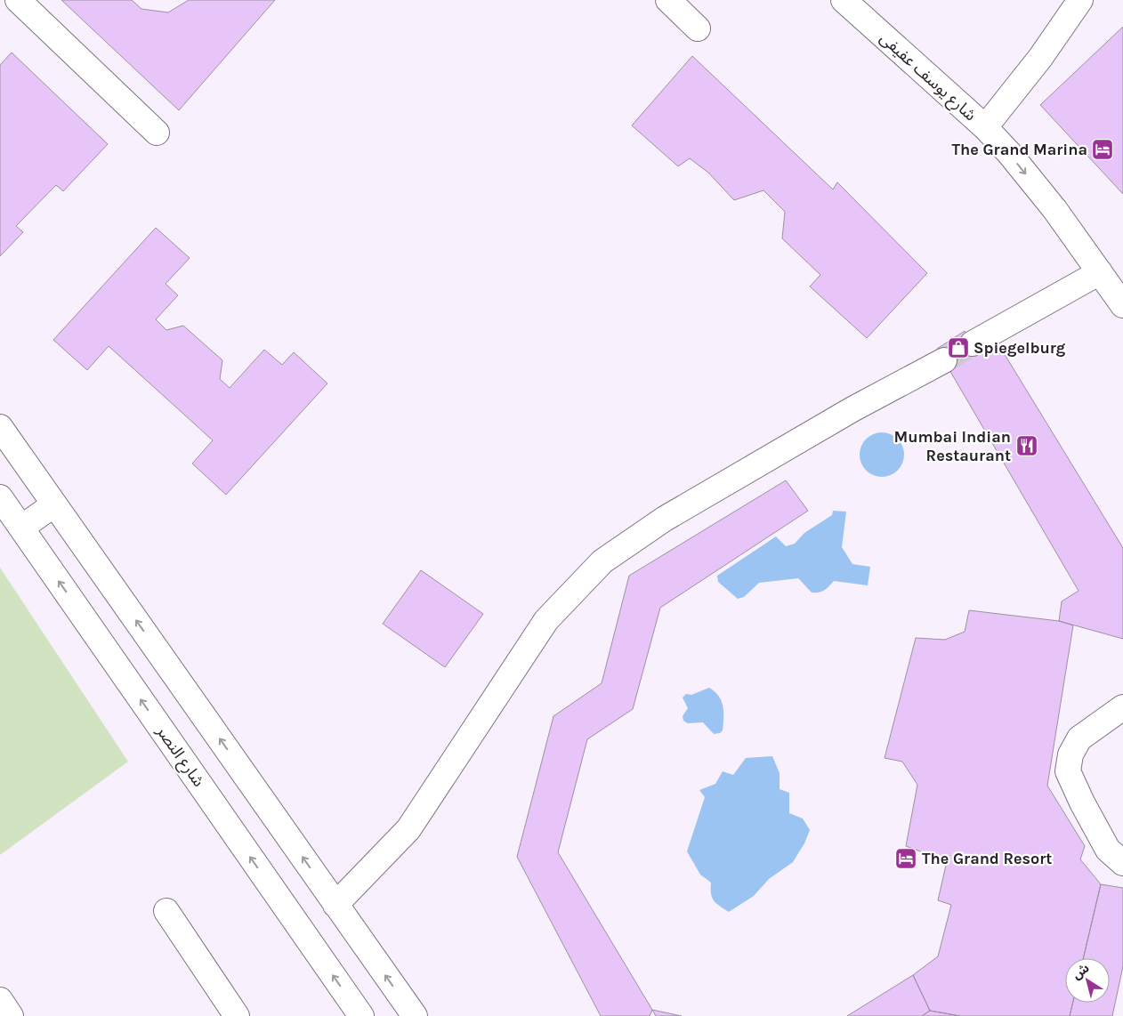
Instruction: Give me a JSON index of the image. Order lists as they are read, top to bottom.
{
  "streets": {
    "street": ["شارع يوسف عفيفى", "شارع النصر"]
  },
  "one_way": ["شارع يوسف عفيفى"],
  "places": {
    "hotel": ["The Grand Marina", "The Grand Resort"],
    "shop": ["Spiegelburg"],
    "restaurant": ["Mumbai Indian Restaurant"]
  },
  "north": "top left"
}
